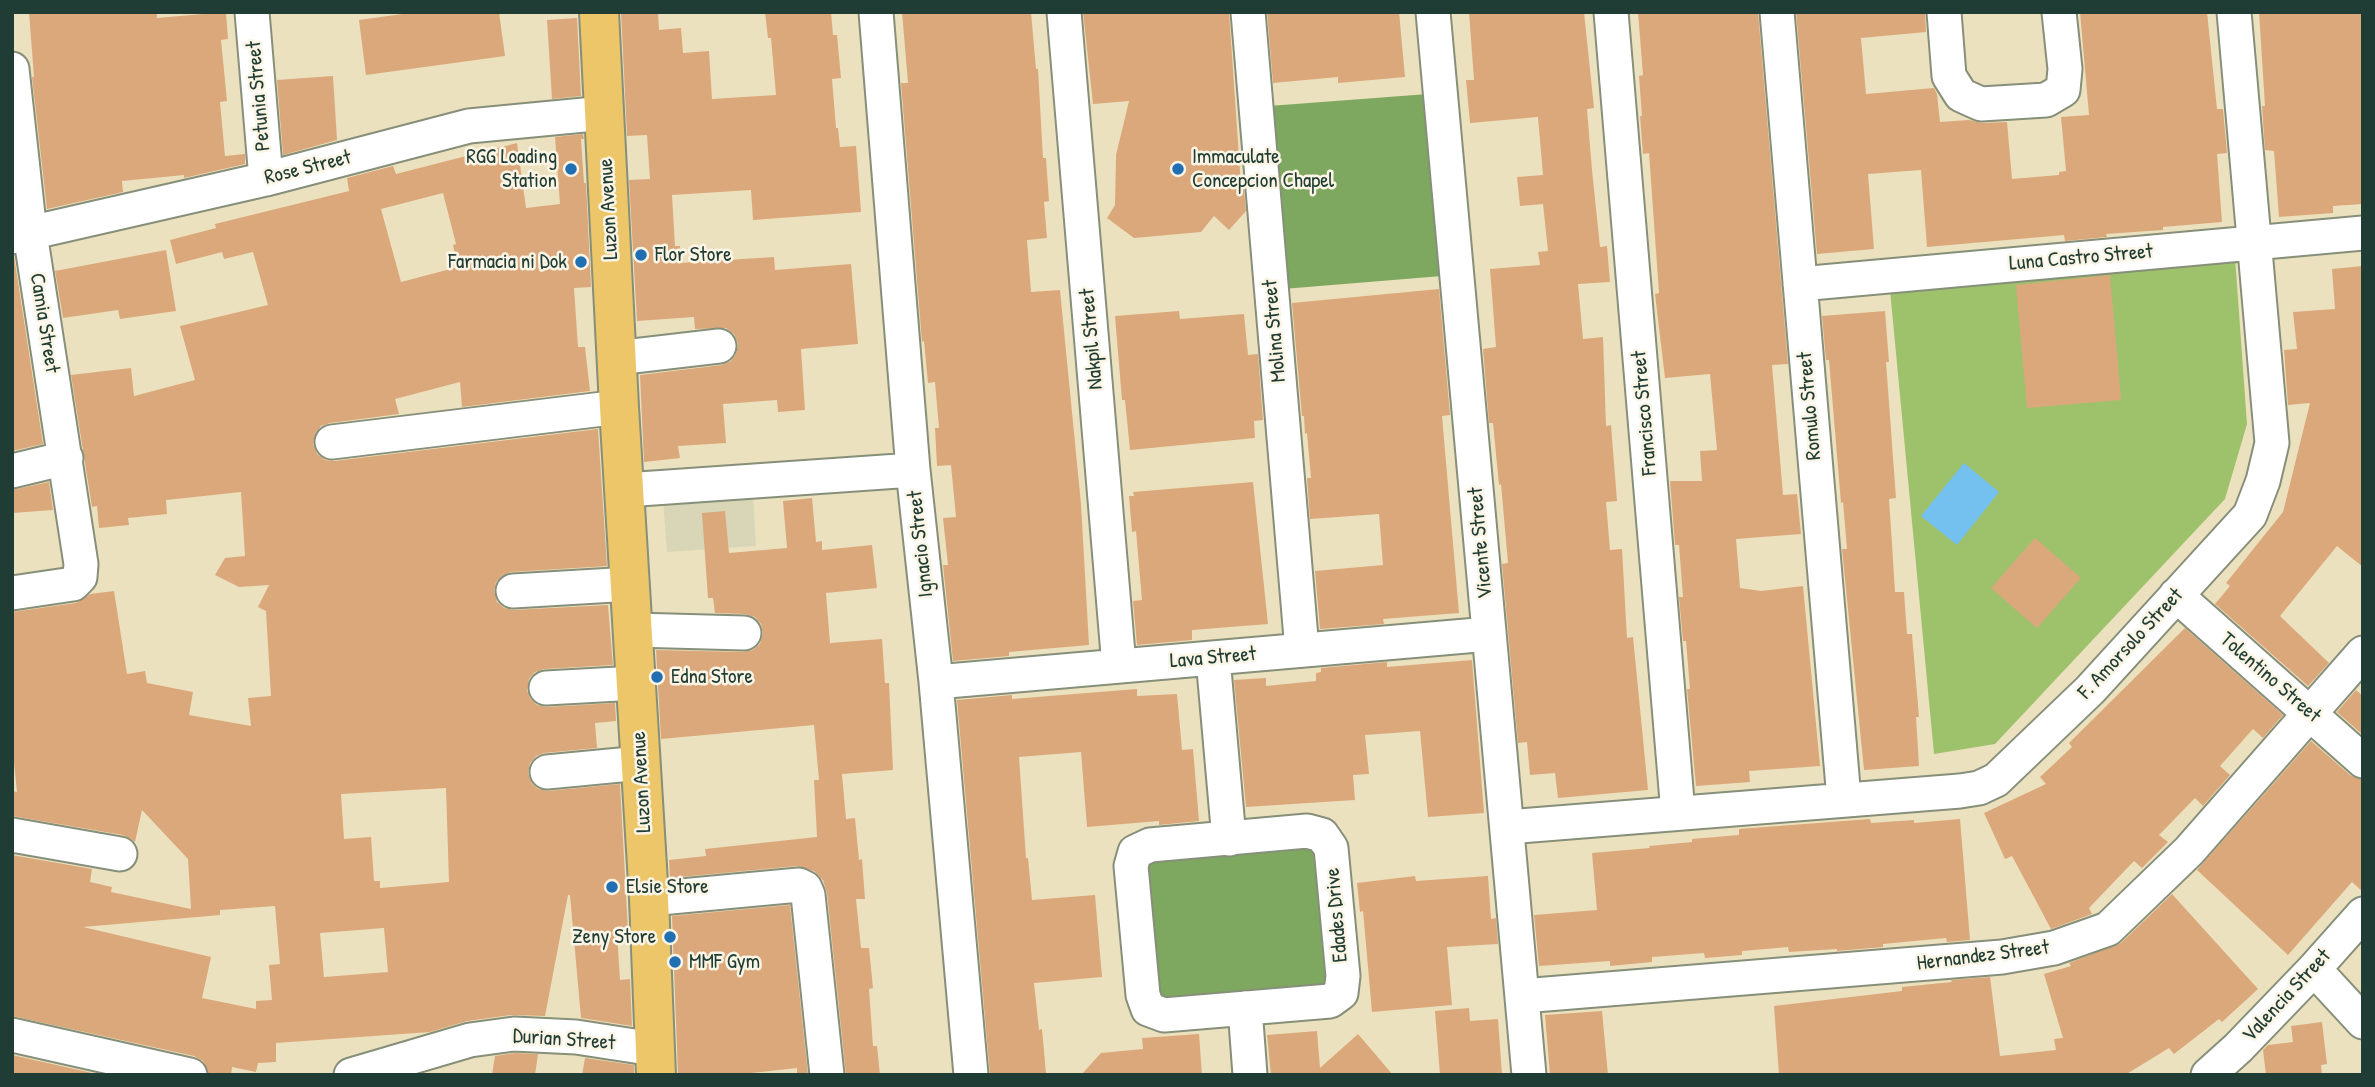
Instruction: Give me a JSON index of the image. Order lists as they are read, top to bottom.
{
  "streets": {
    "main road": ["Luzon Avenue"],
    "street": [
      "Petunia Street",
      "Rose Street",
      "Luna Castro Street",
      "Camia Street",
      "Molina Street",
      "Nakpil Street",
      "Romulo Street",
      "Francisco Street",
      "Vicente Street",
      "Ignacio Street",
      "F. Amorsolo Street",
      "Lava Street",
      "Tolentino Street",
      "Edades Drive",
      "Hernandez Street",
      "Valencia Street",
      "Durian Street"
    ]
  },
  "crossings": [
    ["Petunia Street", "Rose Street"],
    ["Rose Street", "Luzon Avenue"],
    ["Rose Street", "Camia Street"],
    ["Luzon Avenue", "Durian Street"],
    ["Luna Castro Street", "Romulo Street"],
    ["Luna Castro Street", "F. Amorsolo Street"],
    ["Molina Street", "Lava Street"],
    ["Nakpil Street", "Lava Street"],
    ["Romulo Street", "F. Amorsolo Street"],
    ["Francisco Street", "F. Amorsolo Street"],
    ["Vicente Street", "F. Amorsolo Street"],
    ["Vicente Street", "Lava Street"],
    ["Vicente Street", "Hernandez Street"],
    ["Ignacio Street", "Lava Street"],
    ["F. Amorsolo Street", "Tolentino Street"],
    ["Tolentino Street", "Hernandez Street"]
  ],
  "places": [
    "RGG Loading Station",
    "Immaculate Concepcion Chapel",
    "Flor Store",
    "Farmacia ni Dok",
    "Edna Store",
    "Elsie Store",
    "Zeny Store",
    "MMF Gym"
  ]
}
